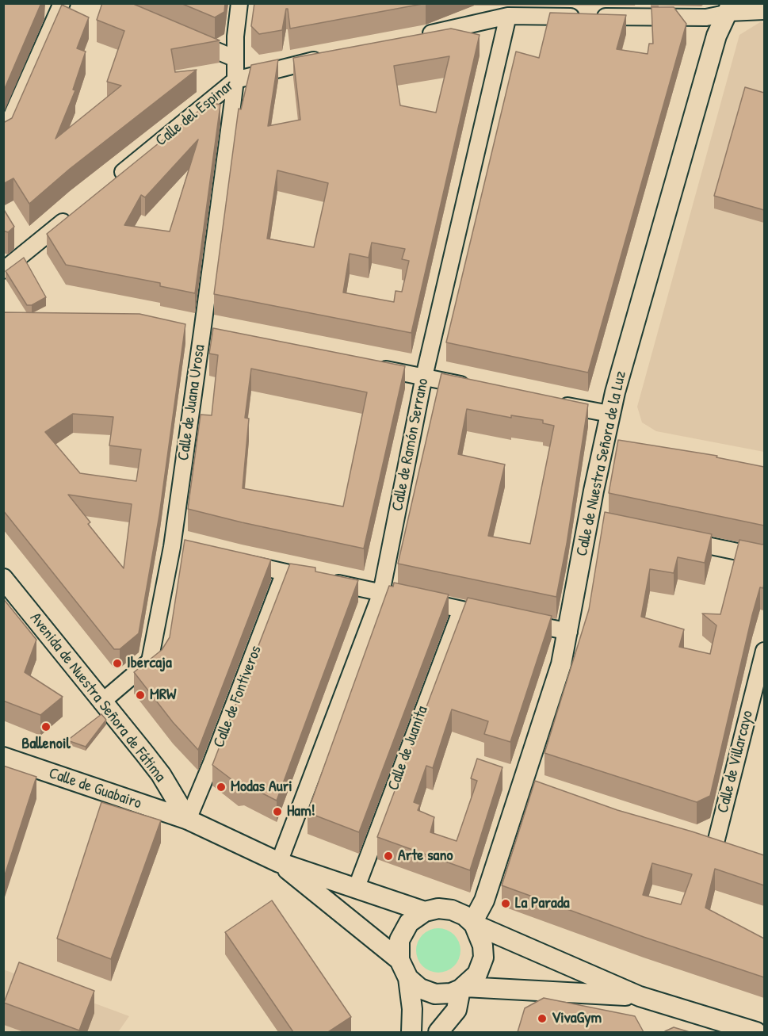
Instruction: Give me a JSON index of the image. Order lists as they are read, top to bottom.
{
  "streets": {
    "street": [
      "Calle del Espinar",
      "Calle de Juana Urosa",
      "Calle de Ramón Serrano",
      "Calle de Nuestra Señora de la Luz",
      "Calle de Fontiveros",
      "Avenida de Nuestra Señora de Fátima",
      "Calle de Juanita",
      "Calle de Villarcayo",
      "Calle de Guabairo"
    ]
  },
  "crossings": [
    ["Calle del Espinar", "Calle de Juana Urosa"],
    ["Calle de Juana Urosa", "Avenida de Nuestra Señora de Fátima"],
    ["Calle de Ramón Serrano", "Calle de Guabairo"],
    ["Calle de Fontiveros", "Avenida de Nuestra Señora de Fátima"],
    ["Calle de Fontiveros", "Calle de Guabairo"],
    ["Avenida de Nuestra Señora de Fátima", "Calle de Guabairo"]
  ],
  "places": [
    "Ibercaja",
    "MRW",
    "Ballenoil",
    "Modas Auri",
    "Ham!",
    "Arte sano",
    "La Parada",
    "VivaGym"
  ]
}
